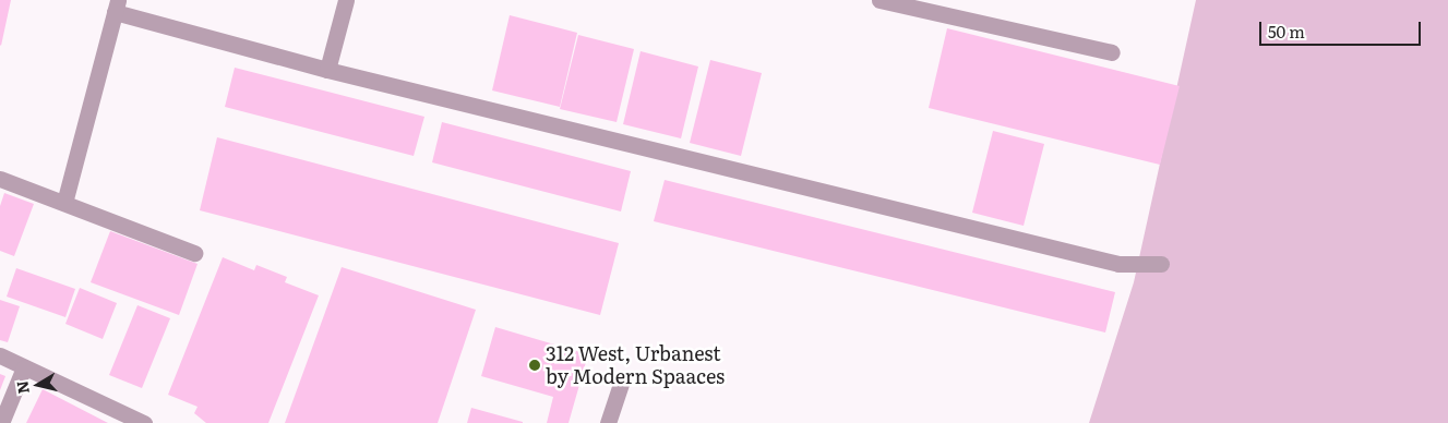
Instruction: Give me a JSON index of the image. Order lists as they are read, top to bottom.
{
  "places": ["312 West, Urbanest by Modern Spaaces"],
  "scale_bar": "50 m",
  "north": "left"
}
